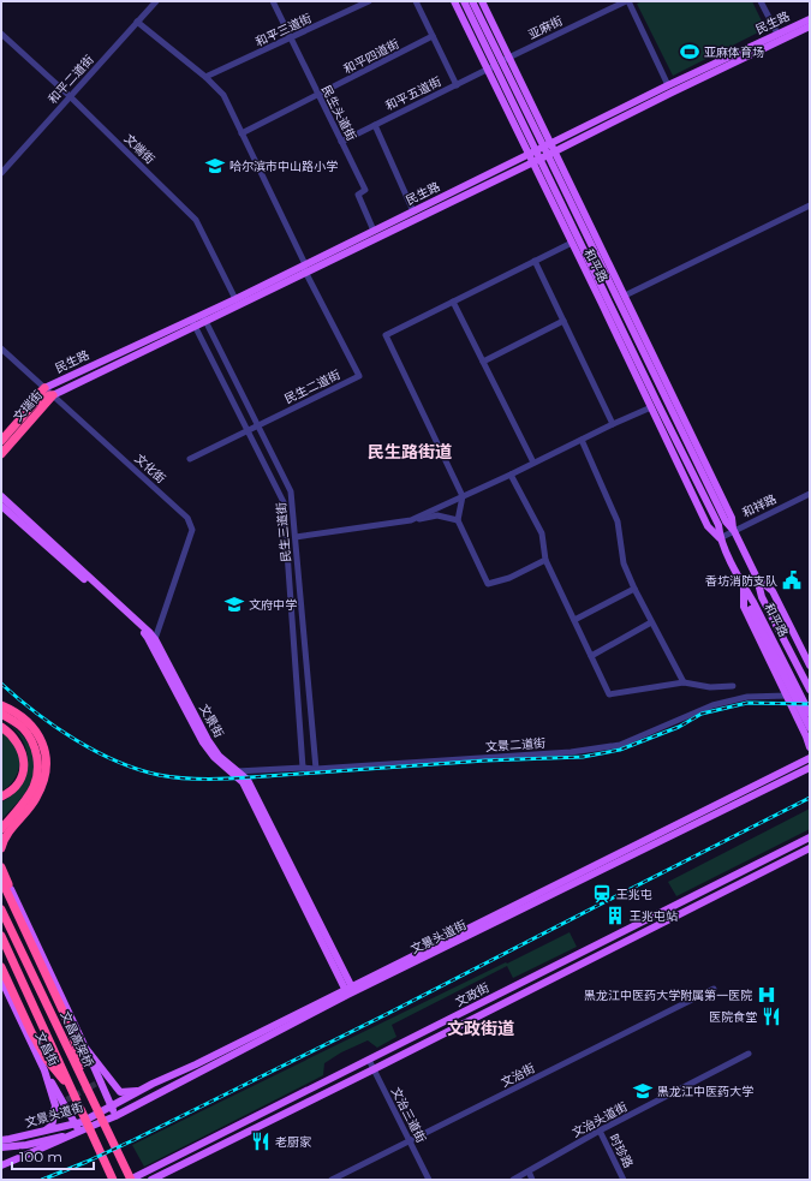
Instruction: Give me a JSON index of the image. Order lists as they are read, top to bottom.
{
  "streets": {
    "highway": ["文瑞街", "文昌高架桥"],
    "main road": [
      "民生路",
      "和平路",
      "文景街",
      "文景头道街",
      "文政街",
      "文昌街"
    ],
    "street": [
      "亚麻街",
      "和平三道街",
      "和平四道街",
      "和平二道街",
      "和平五道街",
      "民生头道街",
      "文端街",
      "民生二道街",
      "文化街",
      "和祥路",
      "民生三道街",
      "文景二道街",
      "文治街",
      "文治三道街",
      "文治头道街",
      "时珍路"
    ]
  },
  "crossings": [
    ["民生路", "民生头道街"],
    ["民生路", "文端街"],
    ["民生路", "和平路"],
    ["民生路", "民生二道街"],
    ["民生路", "文瑞街"],
    ["民生路", "文化街"],
    ["民生路", "民生三道街"],
    ["亚麻街", "和平五道街"],
    ["亚麻街", "和平路"],
    ["和平三道街", "民生头道街"],
    ["和平三道街", "民生二道街"],
    ["和平四道街", "民生头道街"],
    ["和平四道街", "民生二道街"],
    ["和平二道街", "文端街"],
    ["和平二道街", "民生二道街"],
    ["和平五道街", "民生头道街"],
    ["和平五道街", "和平路"],
    ["和平路", "和祥路"],
    ["民生二道街", "民生三道街"],
    ["文瑞街", "文化街"],
    ["文化街", "文景街"],
    ["民生三道街", "文景二道街"],
    ["文景街", "文景二道街"],
    ["文景街", "文景头道街"],
    ["文景头道街", "文昌街"],
    ["文政街", "文治三道街"],
    ["文治街", "文治三道街"],
    ["文治头道街", "时珍路"]
  ],
  "districts": ["民生路街道", "文政街道"],
  "places": {
    "sports": ["亚麻体育场"],
    "school or university": ["哈尔滨市中山路小学", "文府中学", "黑龙江中医药大学"],
    "public building": ["香坊消防支队"],
    "station": ["王兆屯"],
    "building": ["王兆屯站"],
    "hospital": ["黑龙江中医药大学附属第一医院"],
    "restaurant": ["医院食堂", "老厨家"]
  },
  "scale_bar": "100 m"
}
